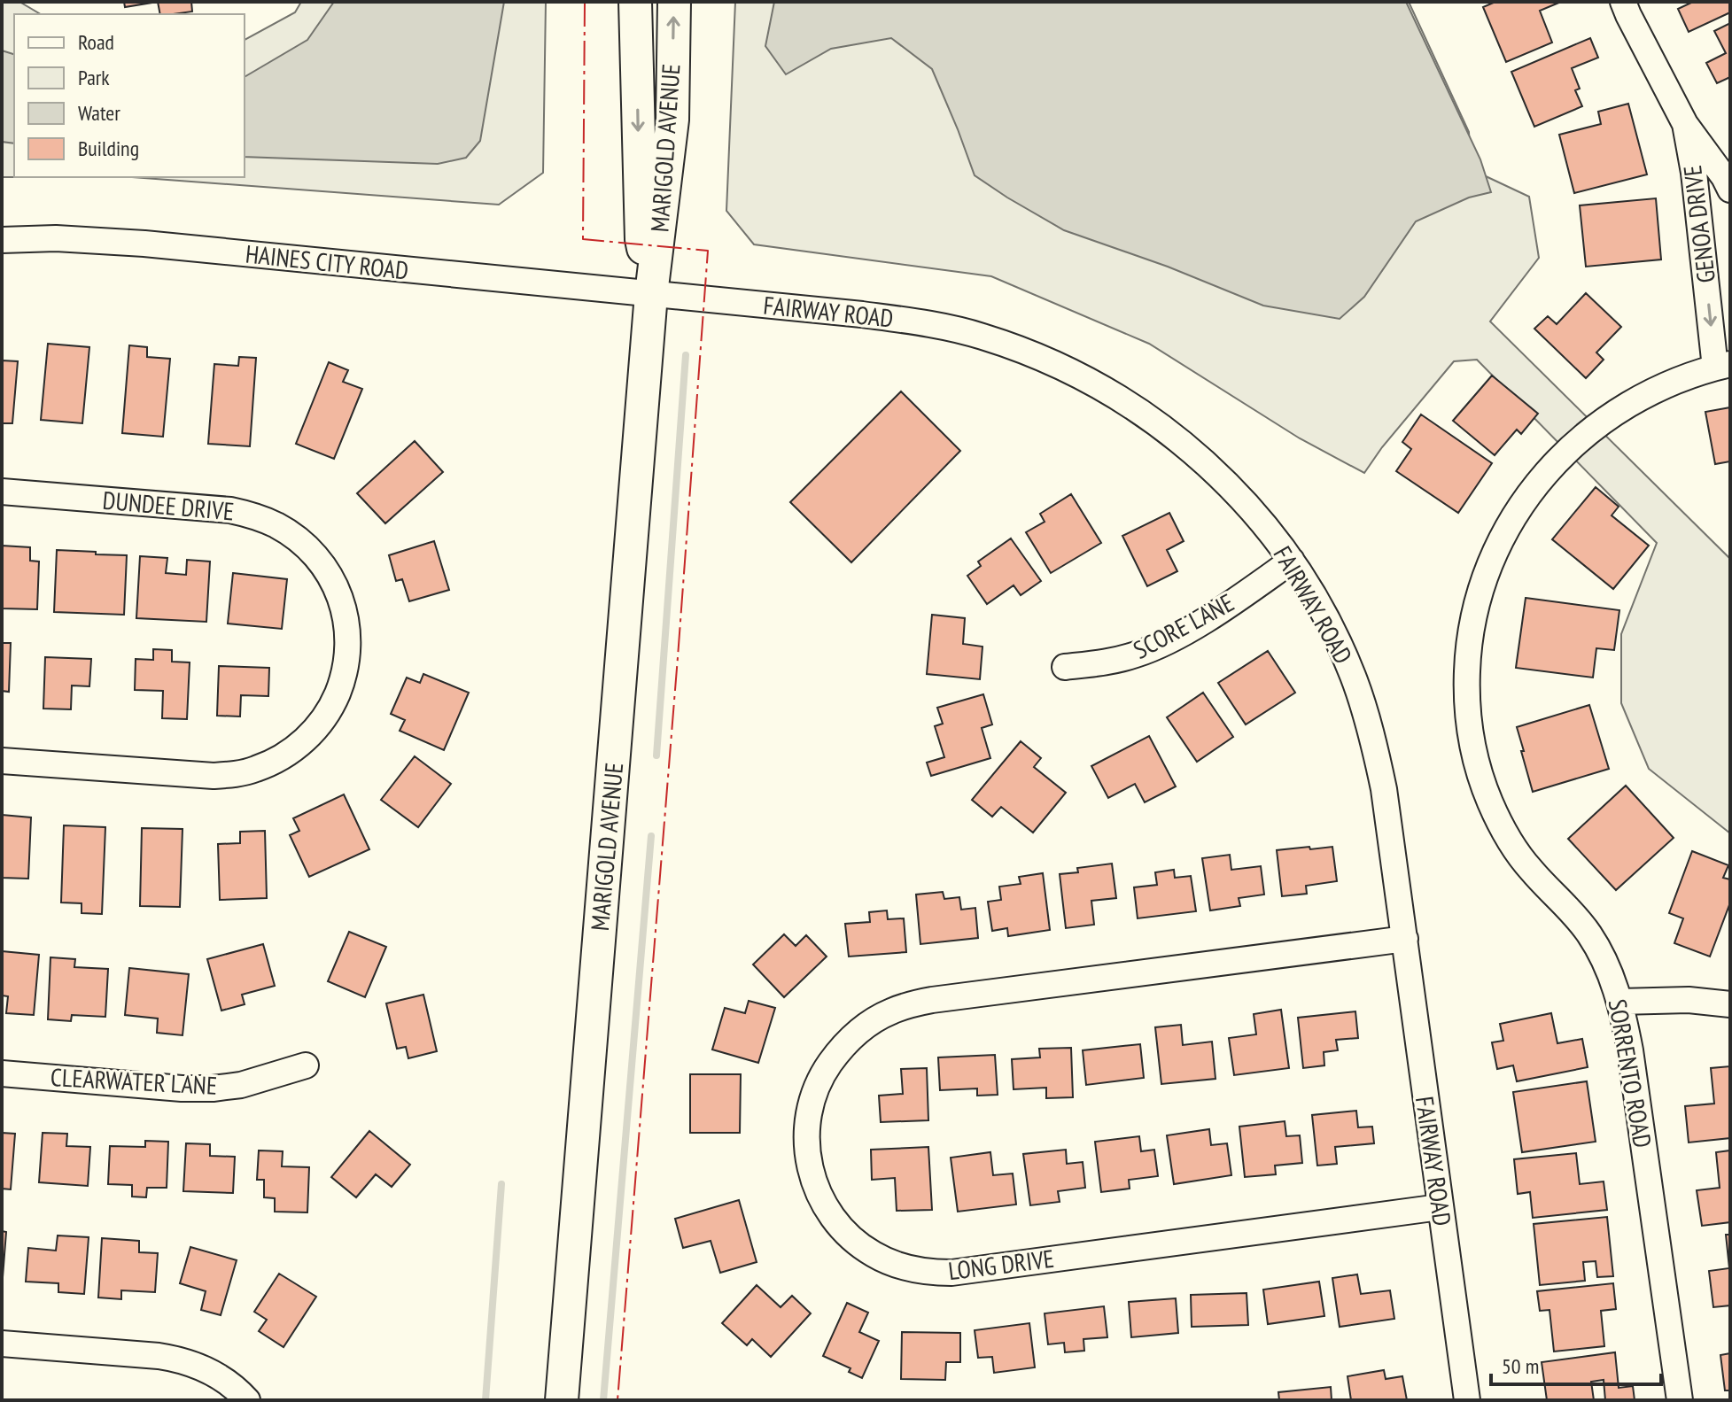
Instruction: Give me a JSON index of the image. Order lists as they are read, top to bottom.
{
  "streets": {
    "main road": ["MARIGOLD AVENUE"],
    "street": [
      "GENOA DRIVE",
      "HAINES CITY ROAD",
      "FAIRWAY ROAD",
      "DUNDEE DRIVE",
      "SCORE LANE",
      "SORRENTO ROAD",
      "CLEARWATER LANE",
      "LONG DRIVE"
    ]
  },
  "crossings": [
    ["MARIGOLD AVENUE", "HAINES CITY ROAD"],
    ["MARIGOLD AVENUE", "FAIRWAY ROAD"],
    ["GENOA DRIVE", "SORRENTO ROAD"],
    ["HAINES CITY ROAD", "FAIRWAY ROAD"],
    ["FAIRWAY ROAD", "SCORE LANE"],
    ["FAIRWAY ROAD", "LONG DRIVE"]
  ],
  "one_way": ["GENOA DRIVE"],
  "legend": [
    "Road",
    "Park",
    "Water",
    "Building"
  ],
  "scale_bar": "50 m"
}
